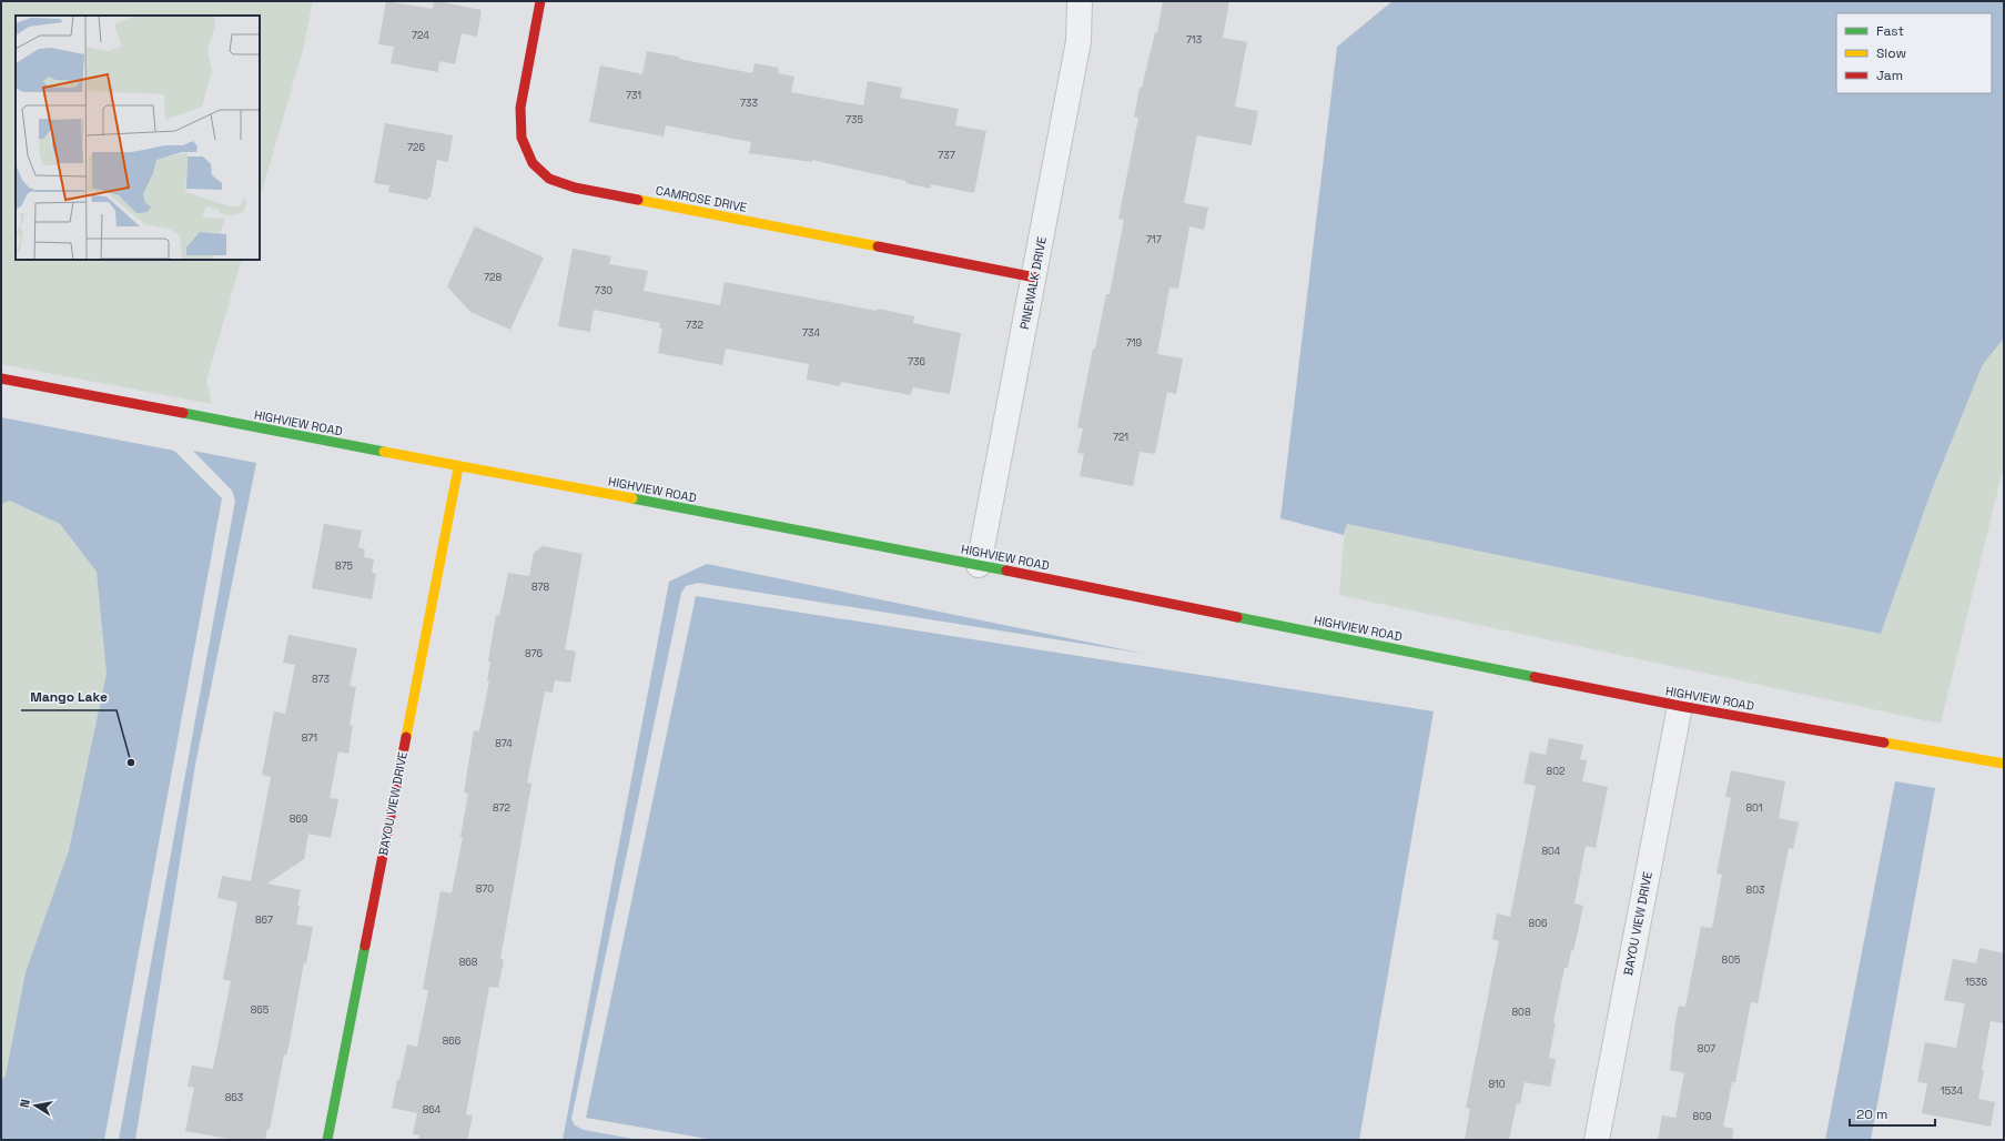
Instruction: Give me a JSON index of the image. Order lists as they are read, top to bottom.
{
  "streets": {
    "street": [
      "CAMROSE DRIVE",
      "PINEWALK DRIVE",
      "HIGHVIEW ROAD",
      "BAYOU VIEW DRIVE"
    ]
  },
  "crossings": [
    ["CAMROSE DRIVE", "PINEWALK DRIVE"],
    ["PINEWALK DRIVE", "HIGHVIEW ROAD"],
    ["HIGHVIEW ROAD", "BAYOU VIEW DRIVE"]
  ],
  "places": ["Mango Lake"],
  "house_numbers": [
    "724",
    "713",
    "731",
    "733",
    "735",
    "726",
    "737",
    "717",
    "728",
    "730",
    "732",
    "734",
    "719",
    "736",
    "721",
    "875",
    "878",
    "876",
    "873",
    "871",
    "874",
    "802",
    "872",
    "801",
    "869",
    "804",
    "870",
    "803",
    "867",
    "806",
    "805",
    "868",
    "1536",
    "865",
    "808",
    "866",
    "807",
    "810",
    "1534",
    "863",
    "864",
    "809"
  ],
  "legend": ["Fast", "Slow", "Jam"],
  "scale_bar": "20 m",
  "north": "left"
}
